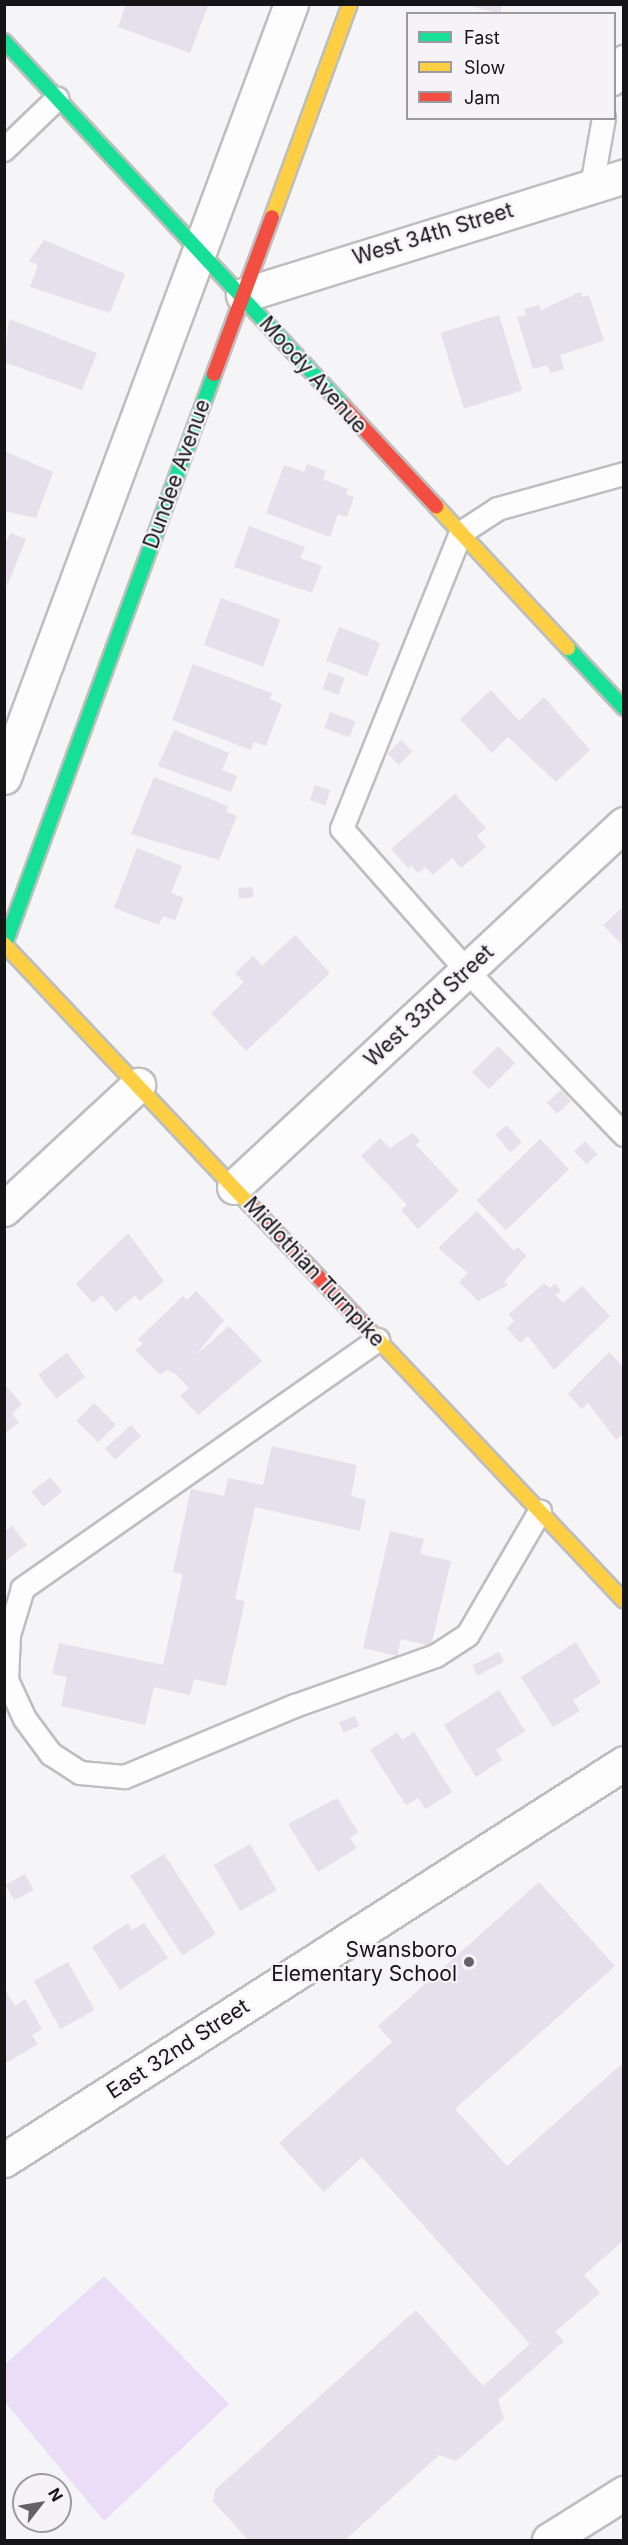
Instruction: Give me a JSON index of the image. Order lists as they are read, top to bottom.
{
  "streets": {
    "street": [
      "West 34th Street",
      "Moody Avenue",
      "Dundee Avenue",
      "West 33rd Street",
      "Midlothian Turnpike",
      "East 32nd Street"
    ]
  },
  "crossings": [
    ["West 34th Street", "Moody Avenue"],
    ["West 34th Street", "Dundee Avenue"],
    ["Moody Avenue", "Dundee Avenue"],
    ["Dundee Avenue", "Midlothian Turnpike"],
    ["West 33rd Street", "Midlothian Turnpike"]
  ],
  "places": ["Swansboro Elementary School"],
  "legend": ["Fast", "Slow", "Jam"],
  "north": "top right"
}
